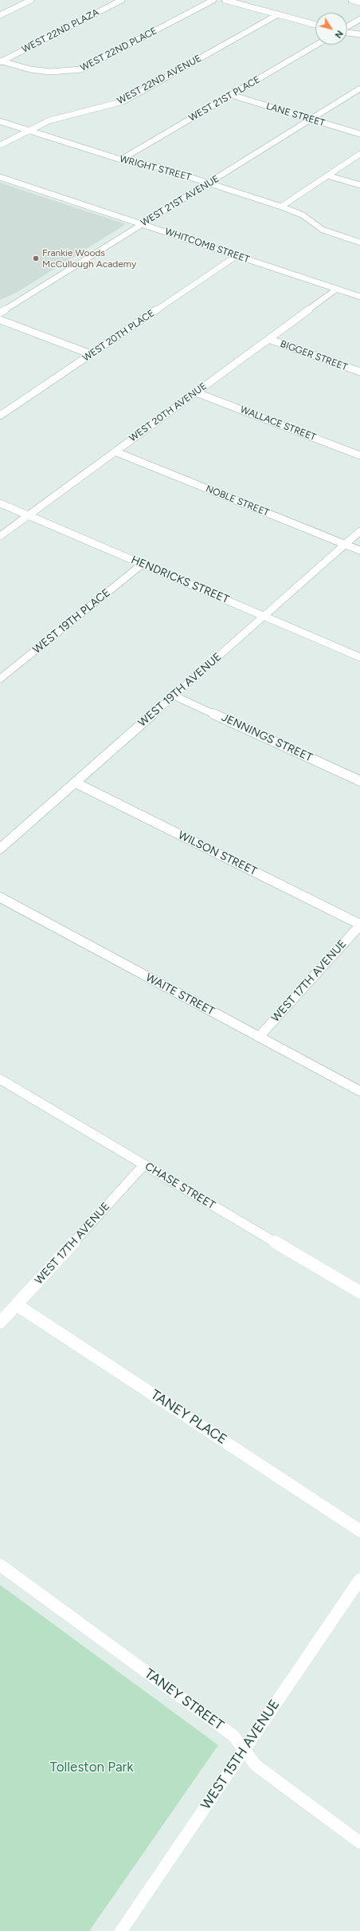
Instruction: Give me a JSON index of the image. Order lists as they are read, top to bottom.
{
  "streets": {
    "street": [
      "WEST 22ND PLAZA",
      "WEST 22ND PLACE",
      "WEST 22ND AVENUE",
      "WEST 21ST PLACE",
      "LANE STREET",
      "WRIGHT STREET",
      "WEST 21ST AVENUE",
      "WHITCOMB STREET",
      "WEST 20TH PLACE",
      "BIGGER STREET",
      "WEST 20TH AVENUE",
      "WALLACE STREET",
      "NOBLE STREET",
      "HENDRICKS STREET",
      "WEST 19TH PLACE",
      "WEST 19TH AVENUE",
      "JENNINGS STREET",
      "WILSON STREET",
      "WEST 17TH AVENUE",
      "WAITE STREET",
      "CHASE STREET",
      "TANEY PLACE",
      "TANEY STREET",
      "WEST 15TH AVENUE"
    ]
  },
  "crossings": [
    ["WEST 22ND PLAZA", "WEST 22ND PLACE"],
    ["WEST 22ND AVENUE", "WRIGHT STREET"],
    ["WEST 21ST PLACE", "LANE STREET"],
    ["WEST 21ST PLACE", "WRIGHT STREET"],
    ["LANE STREET", "WEST 21ST AVENUE"],
    ["WRIGHT STREET", "WEST 21ST AVENUE"],
    ["WEST 21ST AVENUE", "WHITCOMB STREET"],
    ["WHITCOMB STREET", "WEST 20TH PLACE"],
    ["WHITCOMB STREET", "WEST 20TH AVENUE"],
    ["BIGGER STREET", "WEST 20TH AVENUE"],
    ["WEST 20TH AVENUE", "WALLACE STREET"],
    ["WEST 20TH AVENUE", "NOBLE STREET"],
    ["WEST 20TH AVENUE", "HENDRICKS STREET"],
    ["NOBLE STREET", "WEST 19TH AVENUE"],
    ["HENDRICKS STREET", "WEST 19TH PLACE"],
    ["HENDRICKS STREET", "WEST 19TH AVENUE"],
    ["WEST 19TH AVENUE", "JENNINGS STREET"],
    ["WEST 19TH AVENUE", "WILSON STREET"],
    ["WILSON STREET", "WEST 17TH AVENUE"],
    ["WEST 17TH AVENUE", "WAITE STREET"],
    ["WEST 17TH AVENUE", "CHASE STREET"],
    ["WEST 17TH AVENUE", "TANEY PLACE"],
    ["TANEY STREET", "WEST 15TH AVENUE"]
  ],
  "parks": ["Tolleston Park"],
  "places": ["Frankie Woods McCullough Academy"],
  "north": "bottom right"
}
